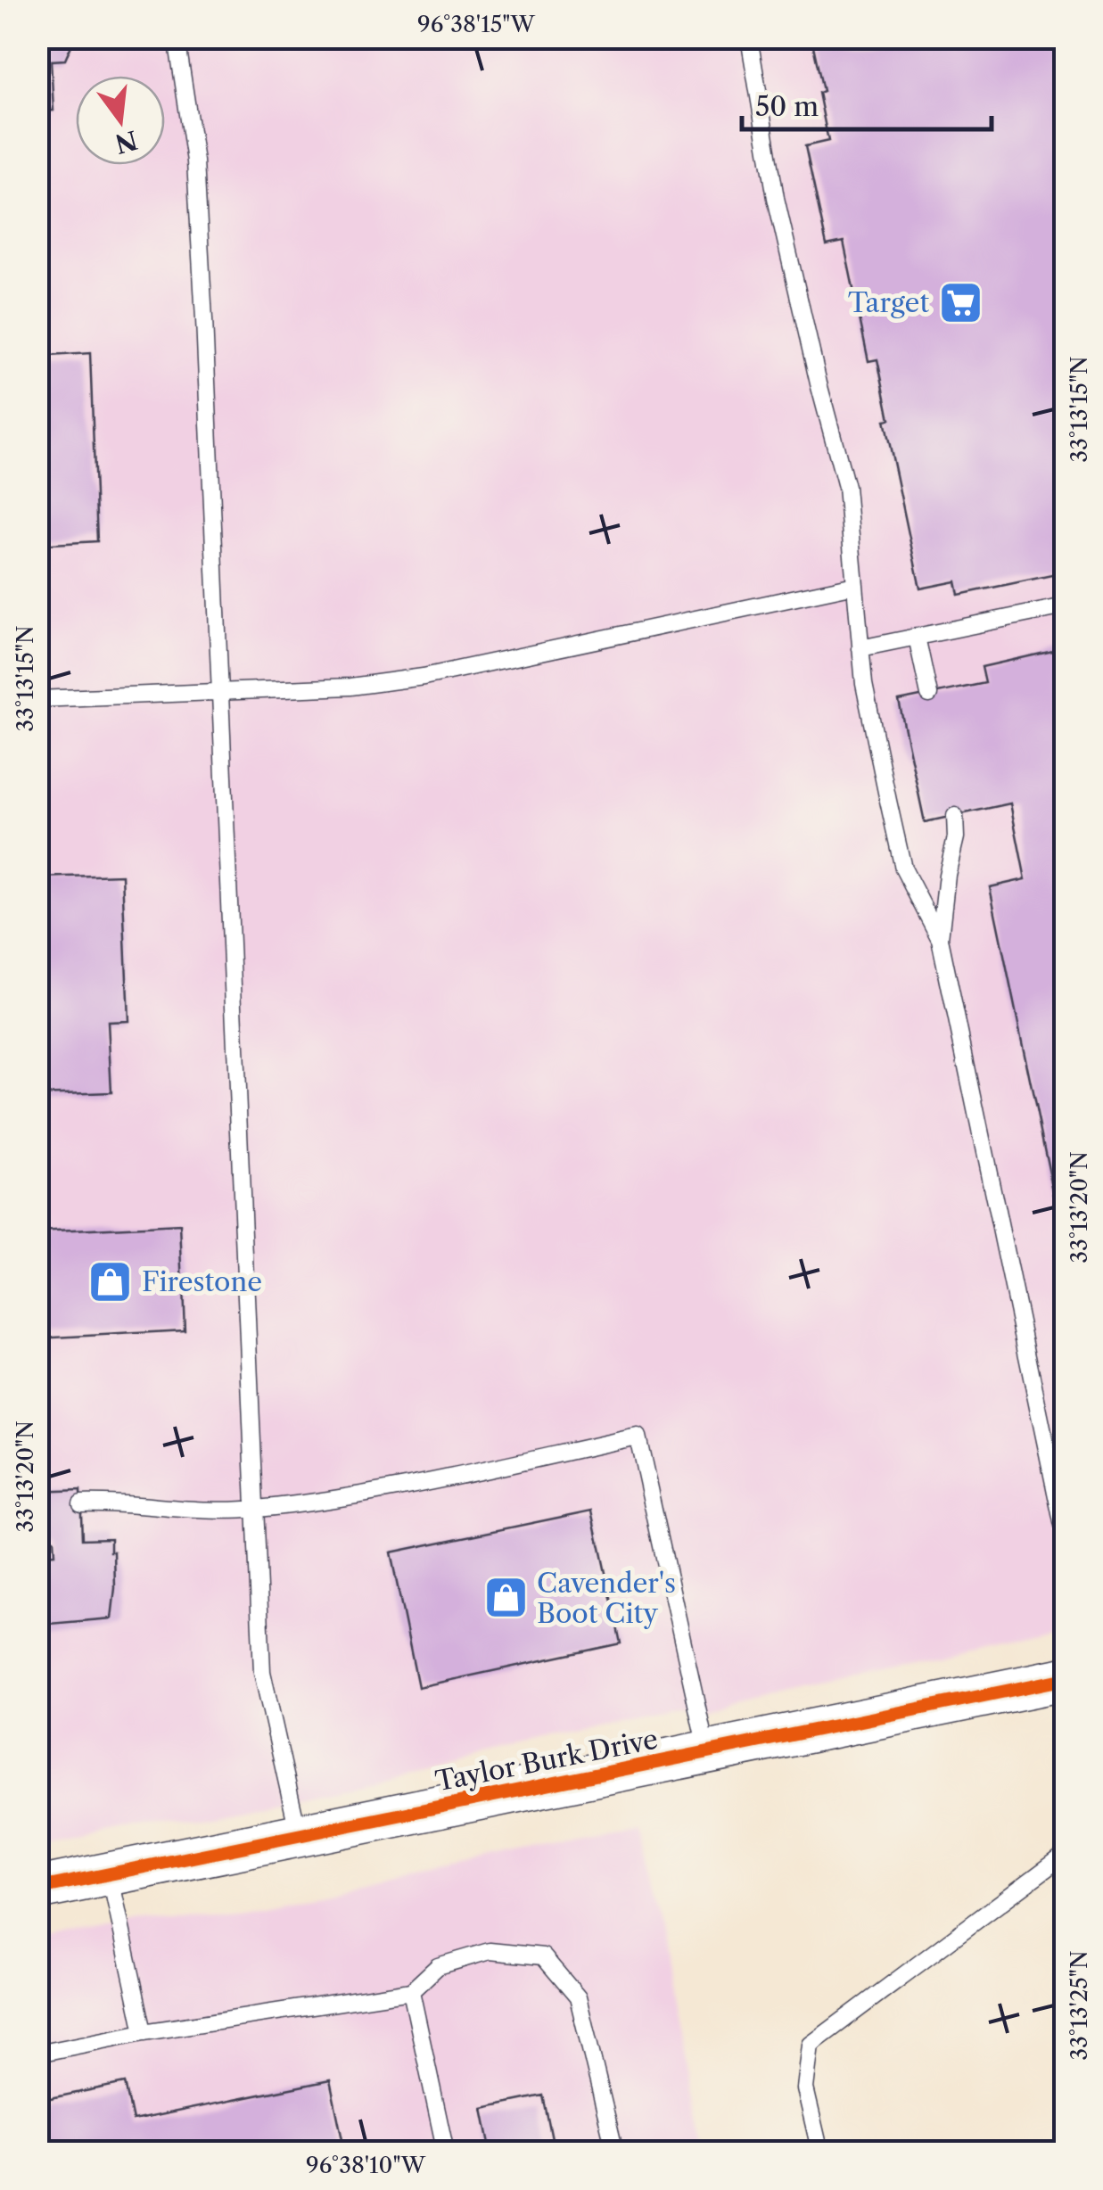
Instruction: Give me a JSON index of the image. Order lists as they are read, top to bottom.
{
  "streets": {
    "street": ["Taylor Burk Drive"]
  },
  "places": {
    "supermarket": ["Target"],
    "shop": ["Firestone", "Cavender's Boot City"]
  },
  "scale_bar": "50 m",
  "north": "bottom",
  "coordinates": [
    "96°38'15\"W",
    "33°13'15\"N",
    "33°13'20\"N",
    "33°13'25\"N",
    "96°38'10\"W"
  ]
}
